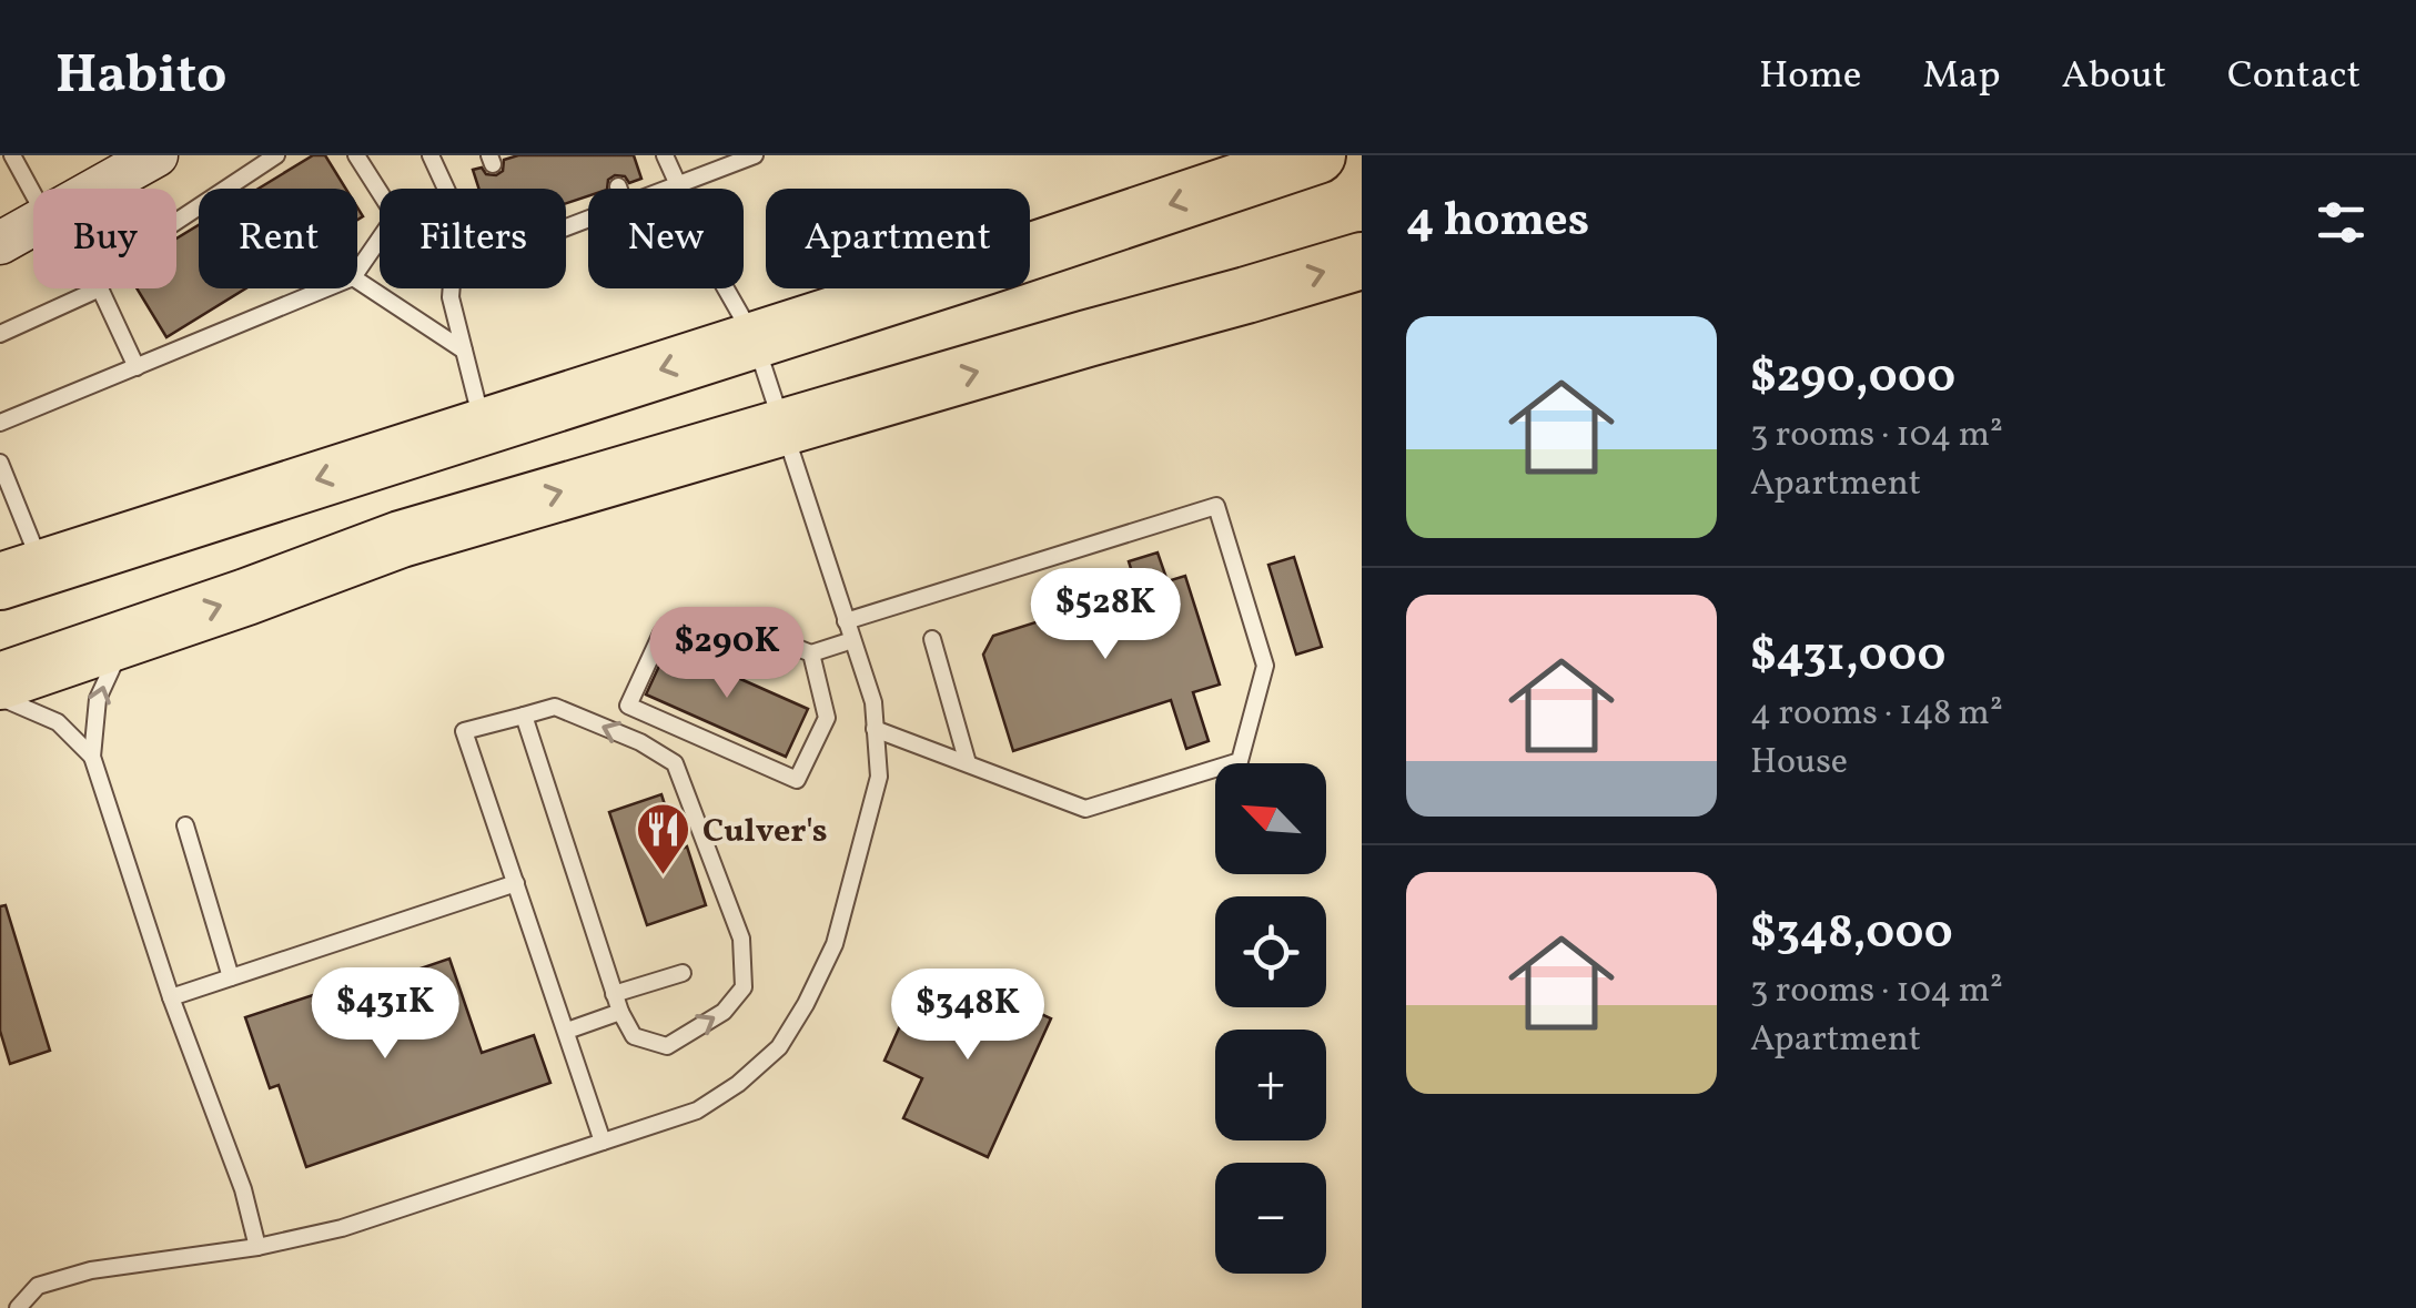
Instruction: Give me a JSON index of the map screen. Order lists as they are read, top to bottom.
{
  "places": {
    "restaurant": ["Culver's"]
  },
  "north": "top left",
  "page": {
    "header": "Habito",
    "nav": [
      "Home",
      "Map",
      "About",
      "Contact"
    ],
    "heading": "4 homes",
    "chip": [
      "Buy",
      "Rent",
      "Filters",
      "New",
      "Apartment"
    ],
    "list": [
      {
        "name": "$290,000",
        "note": "3 rooms · 104 m² · Apartment"
      },
      {
        "name": "$431,000",
        "note": "4 rooms · 148 m² · House"
      },
      {
        "name": "$348,000",
        "note": "3 rooms · 104 m² · Apartment"
      }
    ],
    "price": [
      "$528K",
      "$290K",
      "$431K",
      "$348K"
    ],
    "map_buttons": ["+", "−"]
  }
}
